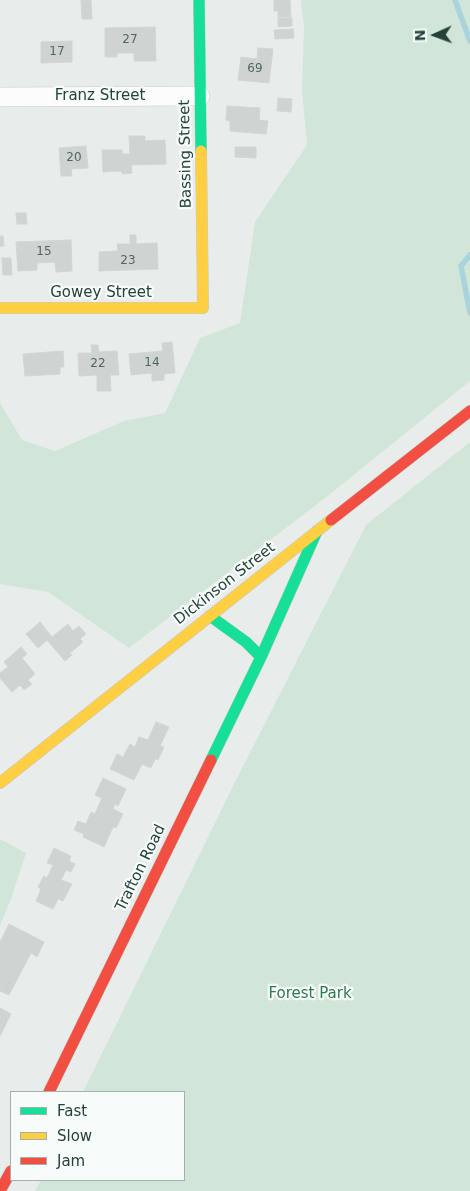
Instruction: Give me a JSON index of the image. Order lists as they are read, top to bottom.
{
  "streets": {
    "street": [
      "Franz Street",
      "Bassing Street",
      "Gowey Street",
      "Dickinson Street",
      "Trafton Road"
    ]
  },
  "crossings": [
    ["Franz Street", "Bassing Street"],
    ["Bassing Street", "Gowey Street"],
    ["Dickinson Street", "Trafton Road"]
  ],
  "parks": ["Forest Park"],
  "house_numbers": [
    "27",
    "17",
    "69",
    "20",
    "15",
    "23",
    "14",
    "22"
  ],
  "legend": ["Fast", "Slow", "Jam"],
  "north": "left"
}
